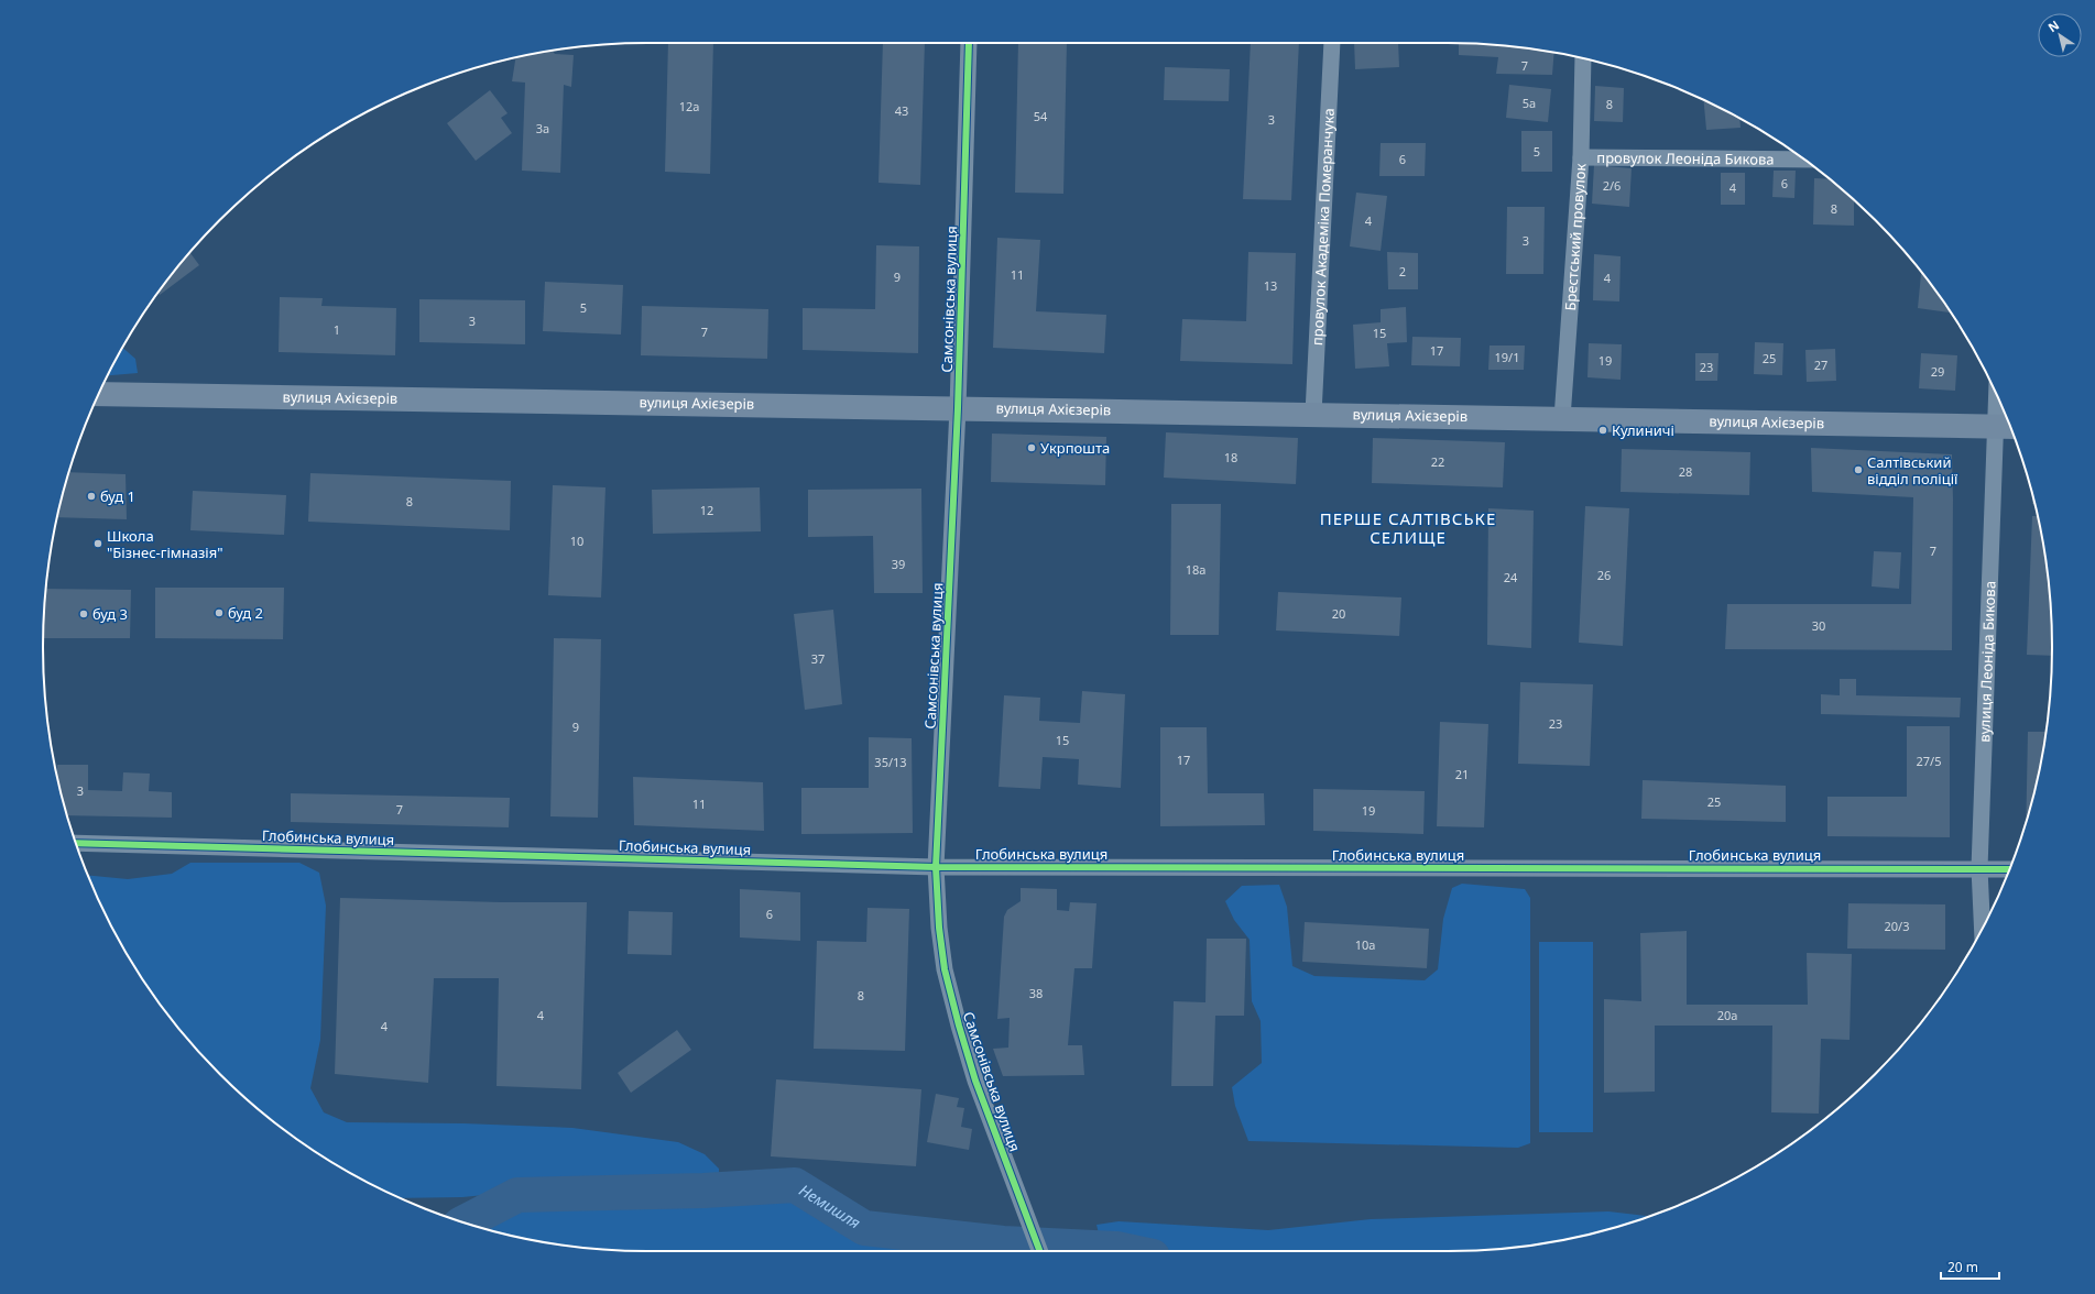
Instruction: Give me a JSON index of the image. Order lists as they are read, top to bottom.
{
  "streets": {
    "main road": ["вулиця Ахієзерів"],
    "street": [
      "провулок Леоніда Бикова",
      "провулок Академіка Померанчука",
      "Брестський провулок",
      "Самсонівська вулиця",
      "вулиця Леоніда Бикова",
      "Глобинська вулиця"
    ]
  },
  "crossings": [
    ["провулок Леоніда Бикова", "Брестський провулок"],
    ["провулок Академіка Померанчука", "вулиця Ахієзерів"],
    ["Брестський провулок", "вулиця Ахієзерів"],
    ["Самсонівська вулиця", "вулиця Ахієзерів"],
    ["Самсонівська вулиця", "Глобинська вулиця"],
    ["вулиця Ахієзерів", "вулиця Леоніда Бикова"],
    ["вулиця Леоніда Бикова", "Глобинська вулиця"]
  ],
  "districts": ["ПЕРШЕ САЛТІВСЬКЕ СЕЛИЩЕ"],
  "water": ["Немишля"],
  "places": [
    "Кулиничі",
    "Укрпошта",
    "Салтівський відділ поліції",
    "буд 1",
    "Школа \"Бізнес-гімназія\"",
    "буд 2",
    "буд 3"
  ],
  "house_numbers": [
    "7",
    "5а",
    "8",
    "12а",
    "43",
    "54",
    "3",
    "3а",
    "5",
    "6",
    "6",
    "2/6",
    "4",
    "8",
    "4",
    "3",
    "2",
    "11",
    "9",
    "4",
    "13",
    "5",
    "3",
    "1",
    "7",
    "15",
    "17",
    "19/1",
    "25",
    "19",
    "27",
    "23",
    "29",
    "18",
    "22",
    "28",
    "8",
    "12",
    "10",
    "7",
    "39",
    "18а",
    "26",
    "24",
    "20",
    "30",
    "37",
    "23",
    "9",
    "15",
    "17",
    "27/5",
    "35/13",
    "21",
    "3",
    "25",
    "11",
    "7",
    "19",
    "6",
    "20/3",
    "10а",
    "38",
    "8",
    "4",
    "20а",
    "4"
  ],
  "scale_bar": "20 m",
  "north": "top left"
}
